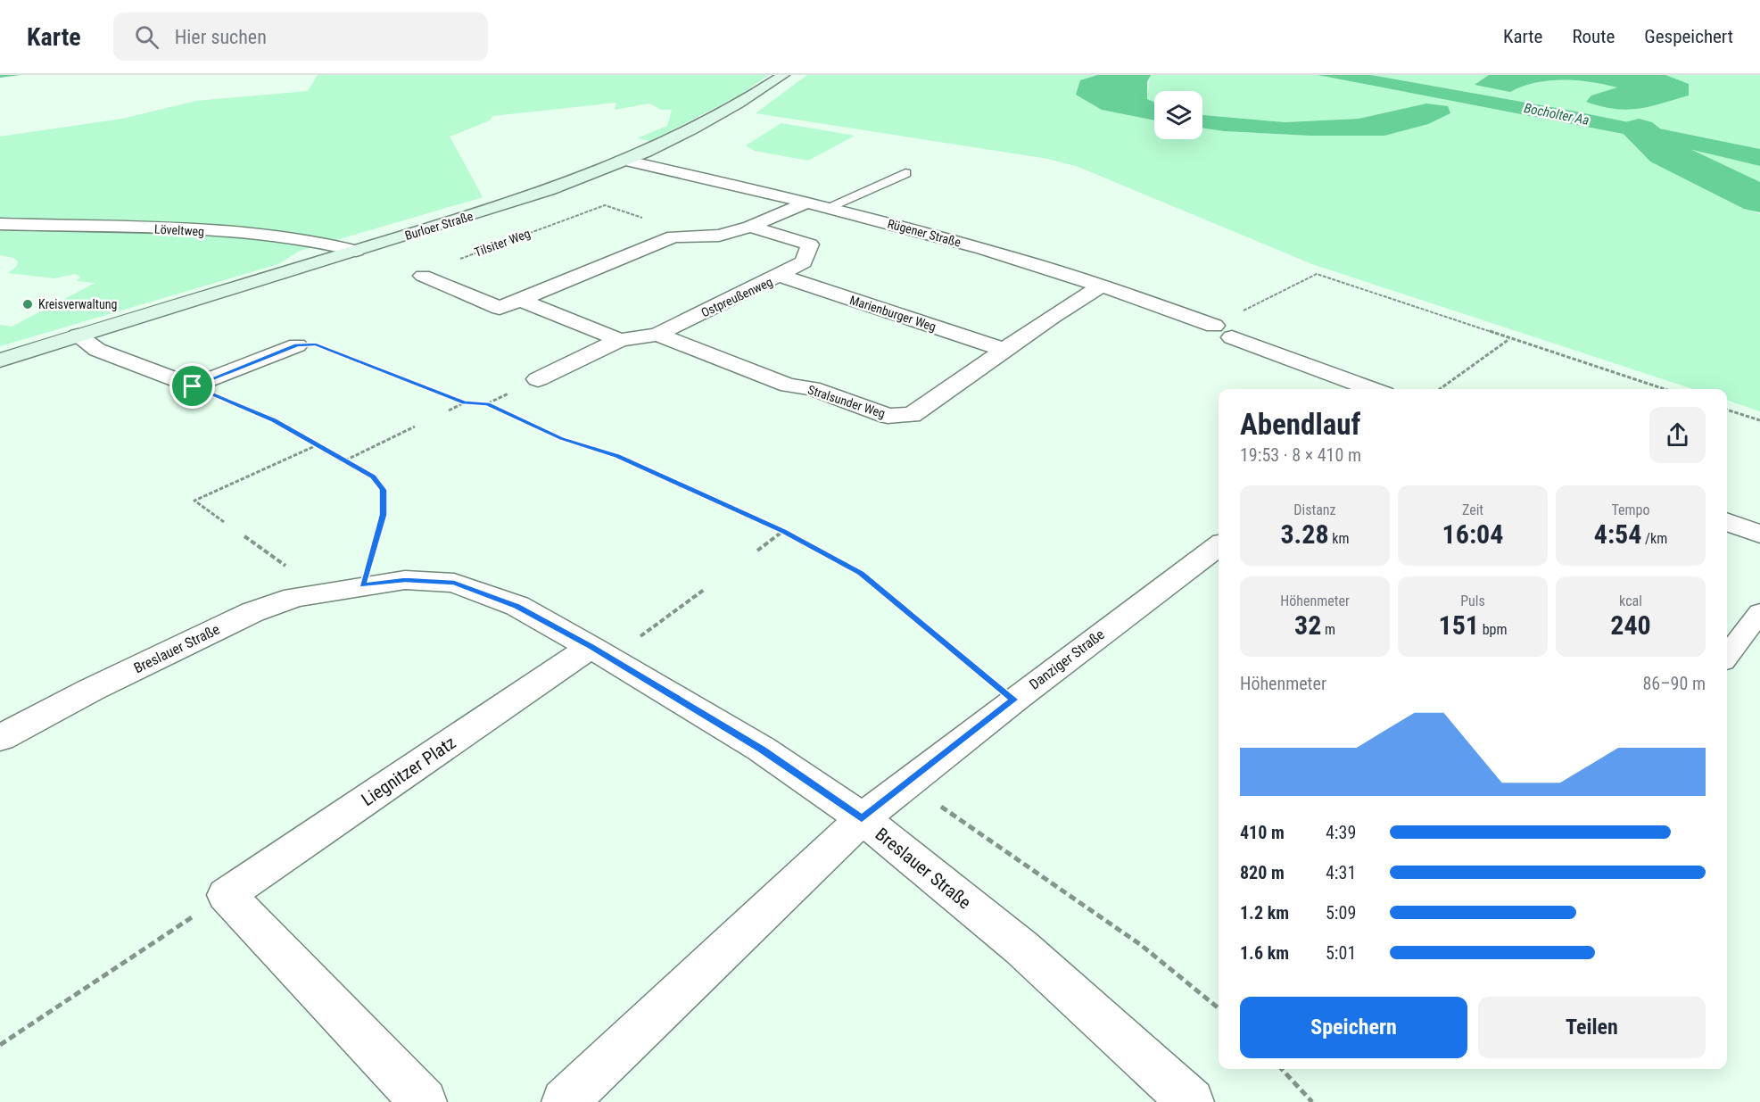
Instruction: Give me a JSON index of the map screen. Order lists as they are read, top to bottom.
{
  "streets": {
    "main road": ["Burloer Straße"],
    "street": [
      "Löveltweg",
      "Rügener Straße",
      "Ostpreußenweg",
      "Marienburger Weg",
      "Stralsunder Weg",
      "Breslauer Straße",
      "Danziger Straße",
      "Liegnitzer Platz"
    ],
    "path": ["Tilsiter Weg"]
  },
  "crossings": [
    ["Burloer Straße", "Löveltweg"],
    ["Burloer Straße", "Rügener Straße"],
    ["Rügener Straße", "Stralsunder Weg"],
    ["Ostpreußenweg", "Marienburger Weg"],
    ["Ostpreußenweg", "Stralsunder Weg"],
    ["Marienburger Weg", "Stralsunder Weg"],
    ["Breslauer Straße", "Danziger Straße"],
    ["Breslauer Straße", "Liegnitzer Platz"]
  ],
  "water": ["Bocholter Aa"],
  "places": ["Kreisverwaltung"],
  "page": {
    "header": "Karte",
    "search": "Hier suchen",
    "nav": ["Karte", "Route", "Gespeichert"],
    "heading": ["Abendlauf", "19:53 · 8 × 410 m"],
    "stats": [
      ["Distanz", "3.28 km"],
      ["Zeit", "16:04"],
      ["Tempo", "4:54 /km"],
      ["Höhenmeter", "32 m"],
      ["Puls", "151 bpm"],
      ["kcal", "240"]
    ],
    "chart": ["Höhenmeter", "86–90 m"],
    "list": [
      {
        "name": "410 m",
        "note": "4:39"
      },
      {
        "name": "820 m",
        "note": "4:31"
      },
      {
        "name": "1.2 km",
        "note": "5:09"
      },
      {
        "name": "1.6 km",
        "note": "5:01"
      }
    ],
    "buttons": ["Speichern", "Teilen"]
  }
}
